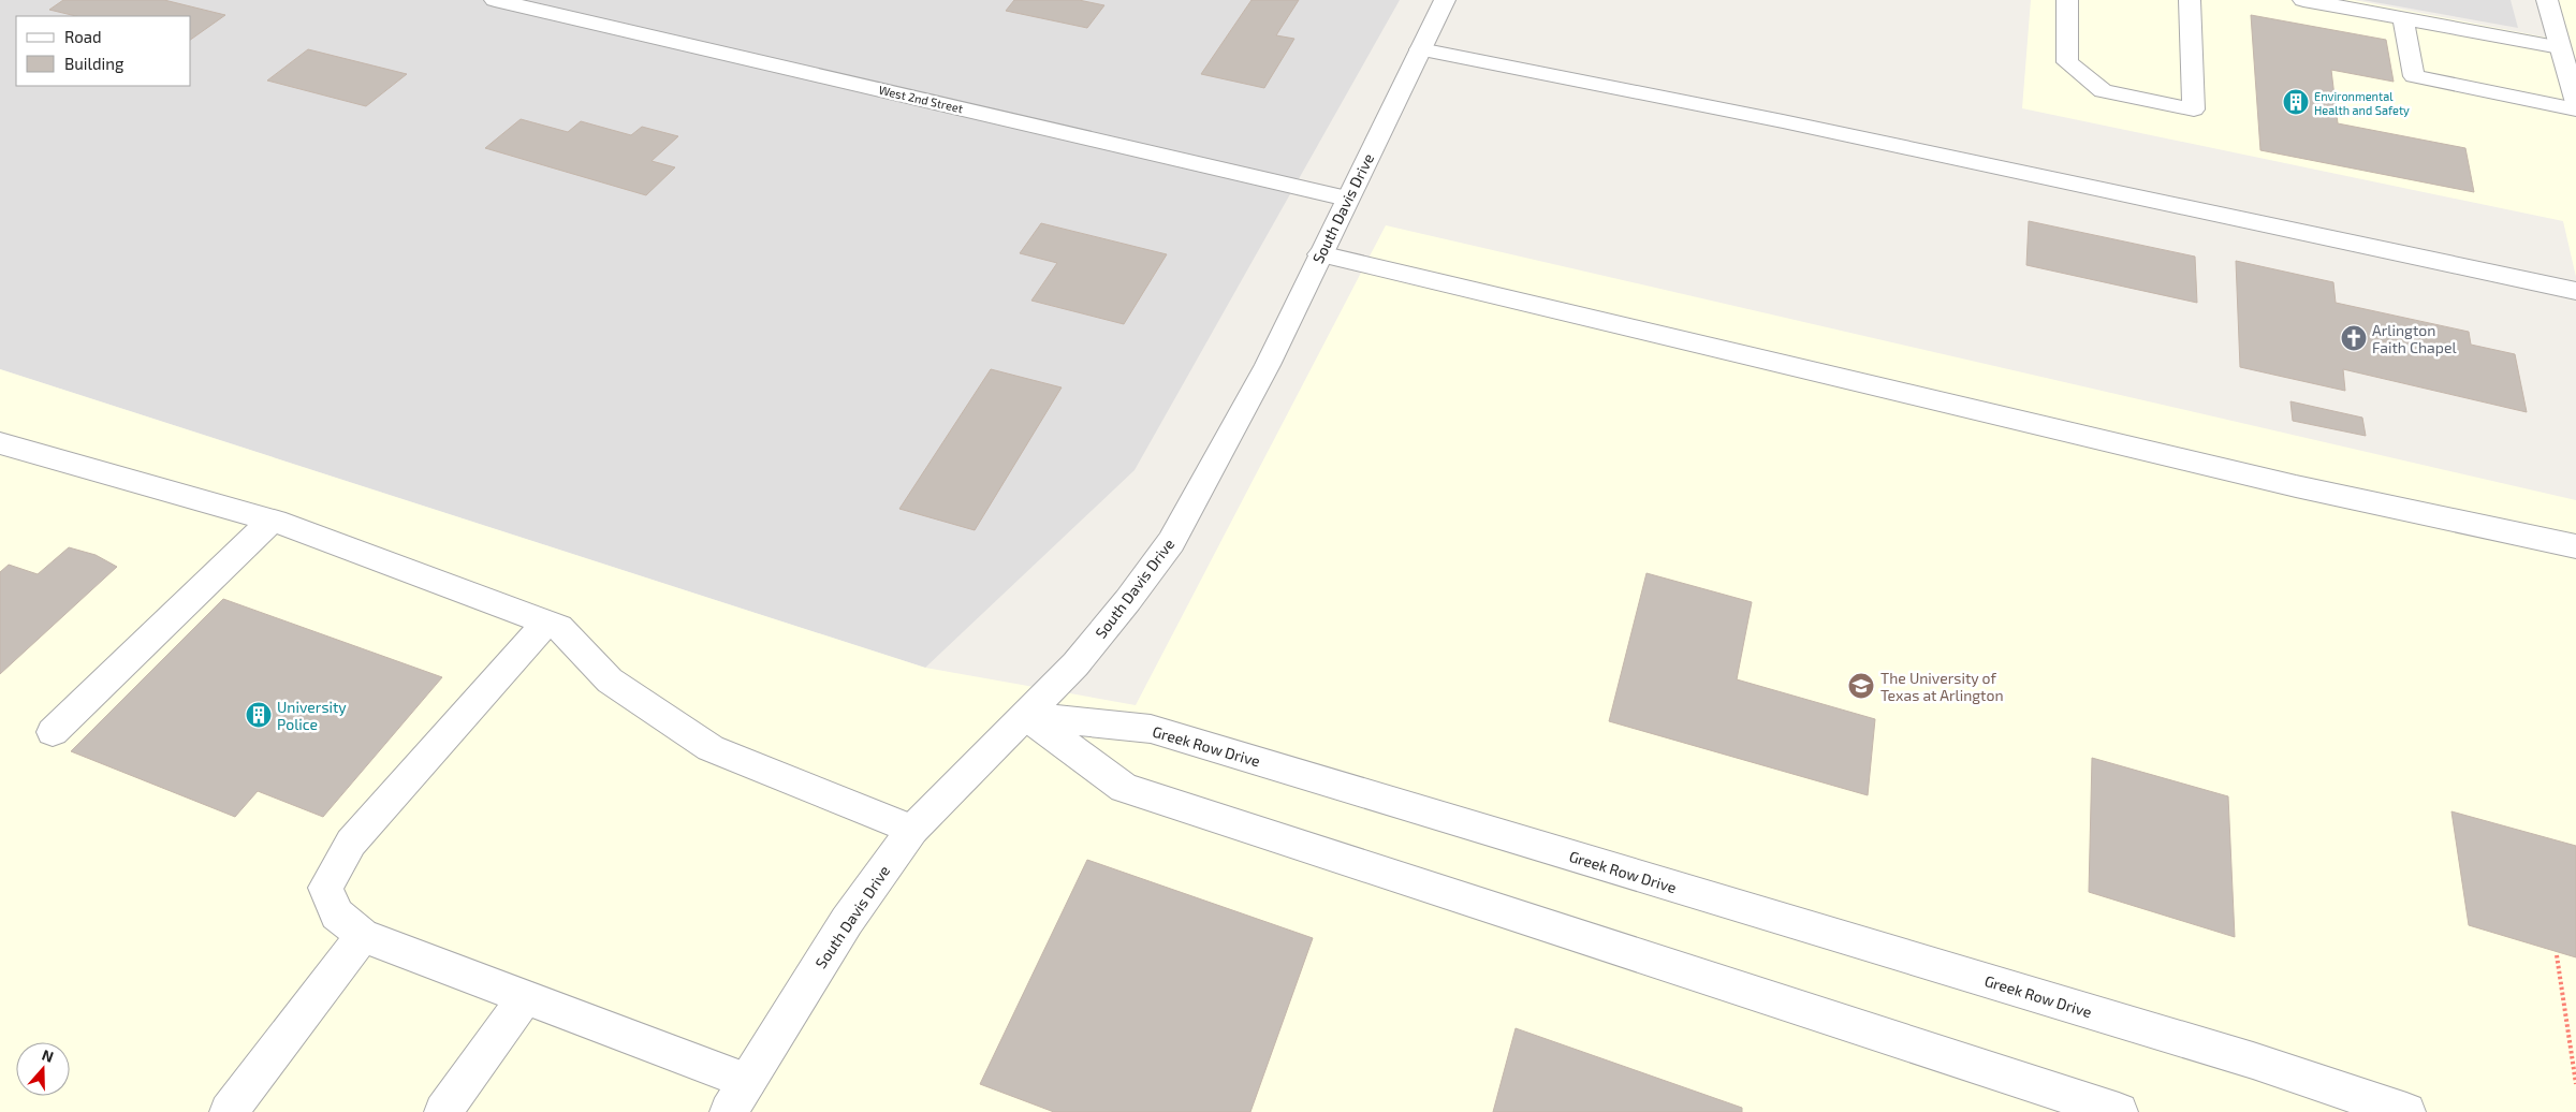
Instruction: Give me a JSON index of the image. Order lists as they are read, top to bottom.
{
  "streets": {
    "street": ["West 2nd Street", "South Davis Drive", "Greek Row Drive"]
  },
  "crossings": [
    ["West 2nd Street", "South Davis Drive"],
    ["South Davis Drive", "Greek Row Drive"]
  ],
  "places": {
    "building": ["Environmental Health and Safety", "University Police"],
    "church": ["Arlington Faith Chapel"],
    "school or university": ["The University of Texas at Arlington"]
  },
  "legend": ["Road", "Building"],
  "north": "top"
}
